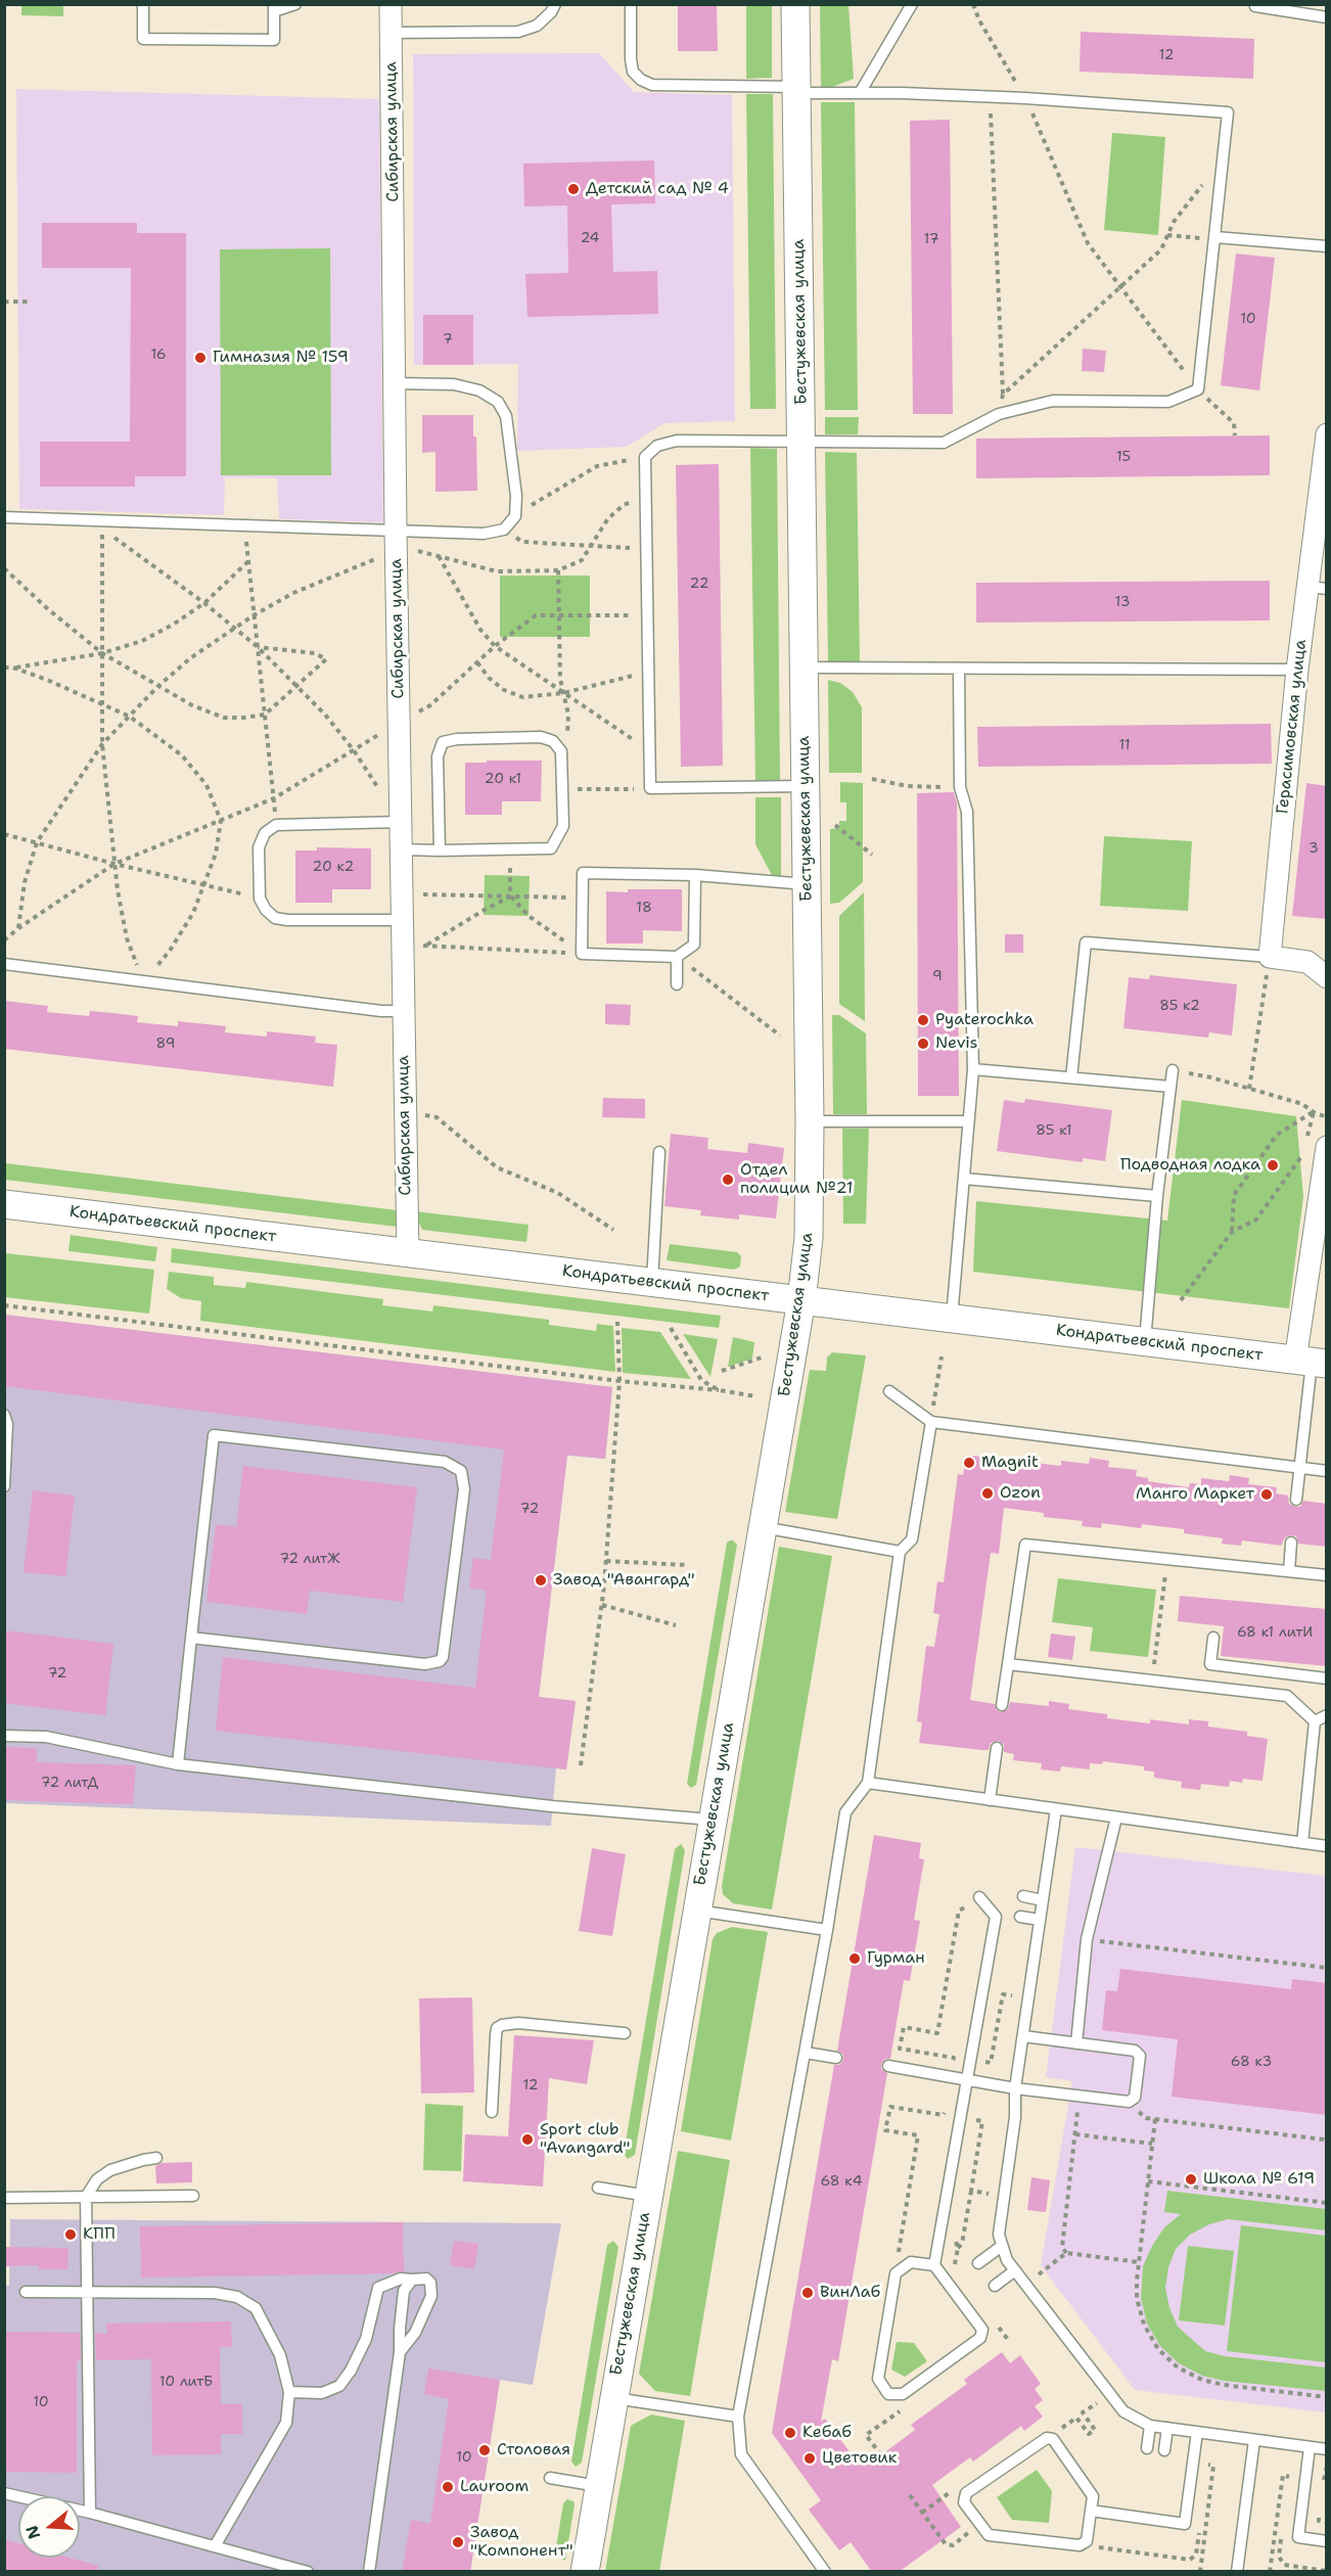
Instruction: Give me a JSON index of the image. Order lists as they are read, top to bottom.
{
  "streets": {
    "street": [
      "Сибирская улица",
      "Бестужевская улица",
      "Герасимовская улица",
      "Кондратьевский проспект"
    ]
  },
  "crossings": [
    ["Сибирская улица", "Кондратьевский проспект"],
    ["Бестужевская улица", "Кондратьевский проспект"]
  ],
  "places": [
    "Детский сад № 4",
    "Гимназия № 159",
    "Pyaterochka",
    "Nevis",
    "Подводная лодка",
    "Отдел полиции №21",
    "Magnit",
    "Ozon",
    "Манго Маркет",
    "Завод \"Авангард\"",
    "Гурман",
    "Sport club \"Avangard\"",
    "Школа № 619",
    "КПП",
    "ВинЛаб",
    "Кебаб",
    "Столовая",
    "Цветовик",
    "Lauroom",
    "Завод \"Компонент\""
  ],
  "house_numbers": [
    "12",
    "24",
    "17",
    "10",
    "7",
    "16",
    "15",
    "22",
    "13",
    "11",
    "20 к1",
    "3",
    "20 к2",
    "18",
    "9",
    "85 к2",
    "89",
    "85 к1",
    "72",
    "72 литЖ",
    "68 к1 литИ",
    "72",
    "72 литД",
    "68 к3",
    "12",
    "68 к4",
    "10 литБ",
    "10",
    "10"
  ],
  "north": "left"
}
